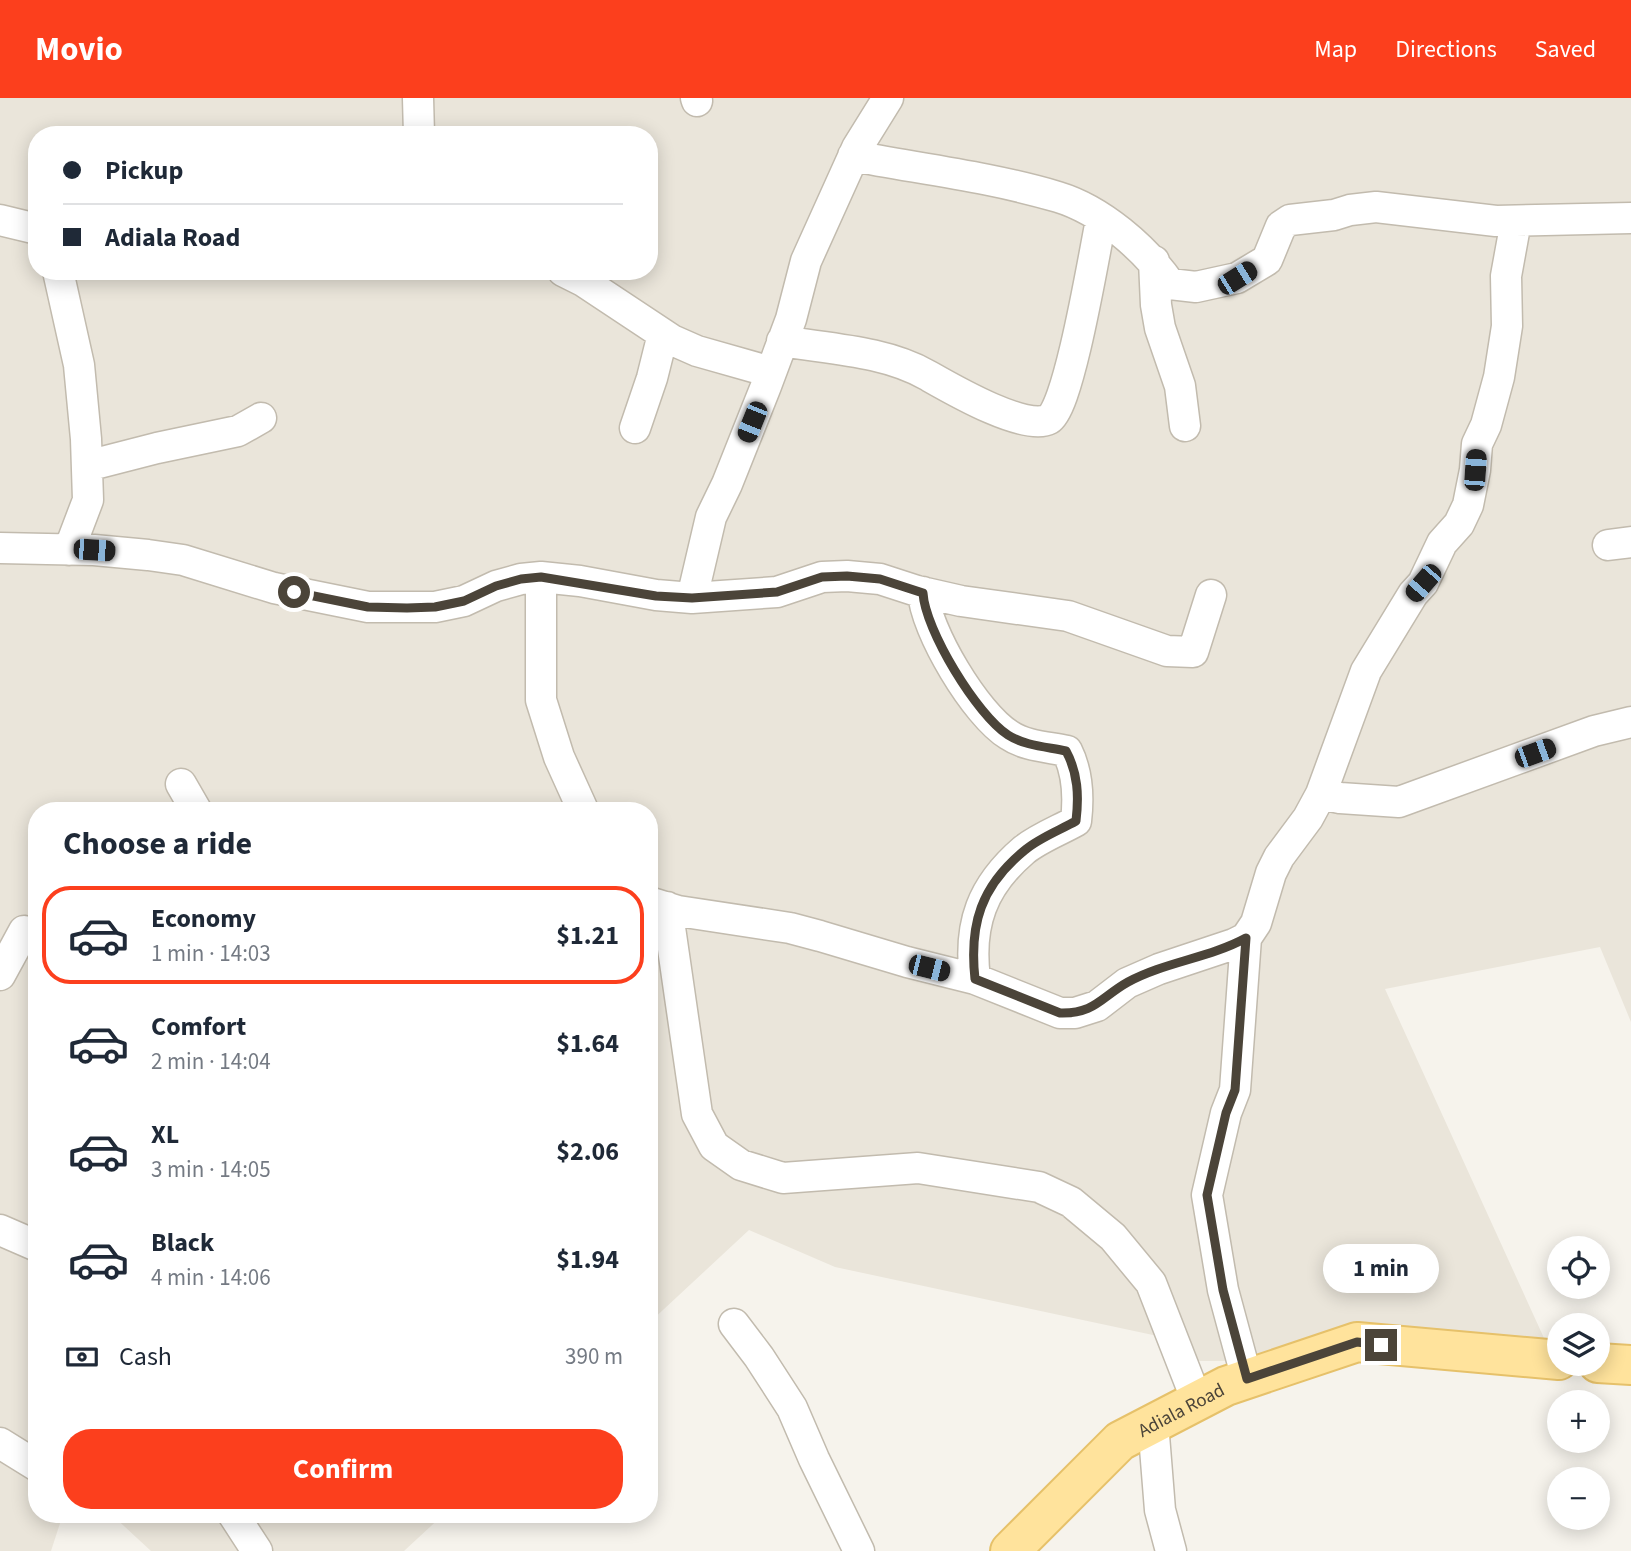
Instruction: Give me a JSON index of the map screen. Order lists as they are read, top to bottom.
{
  "streets": {
    "main road": ["Adiala Road"]
  },
  "page": {
    "header": "Movio",
    "nav": ["Map", "Directions", "Saved"],
    "banner": ["Pickup", "Adiala Road"],
    "heading": "Choose a ride",
    "list": [
      {
        "name": "Economy",
        "note": "1 min · 14:03",
        "value": "$1.21"
      },
      {
        "name": "Comfort",
        "note": "2 min · 14:04",
        "value": "$1.64"
      },
      {
        "name": "XL",
        "note": "3 min · 14:05",
        "value": "$2.06"
      },
      {
        "name": "Black",
        "note": "4 min · 14:06",
        "value": "$1.94"
      }
    ],
    "map_buttons": ["+", "−"],
    "bubble": "1 min",
    "pay": ["Cash", "390 m"],
    "buttons": "Confirm"
  }
}
